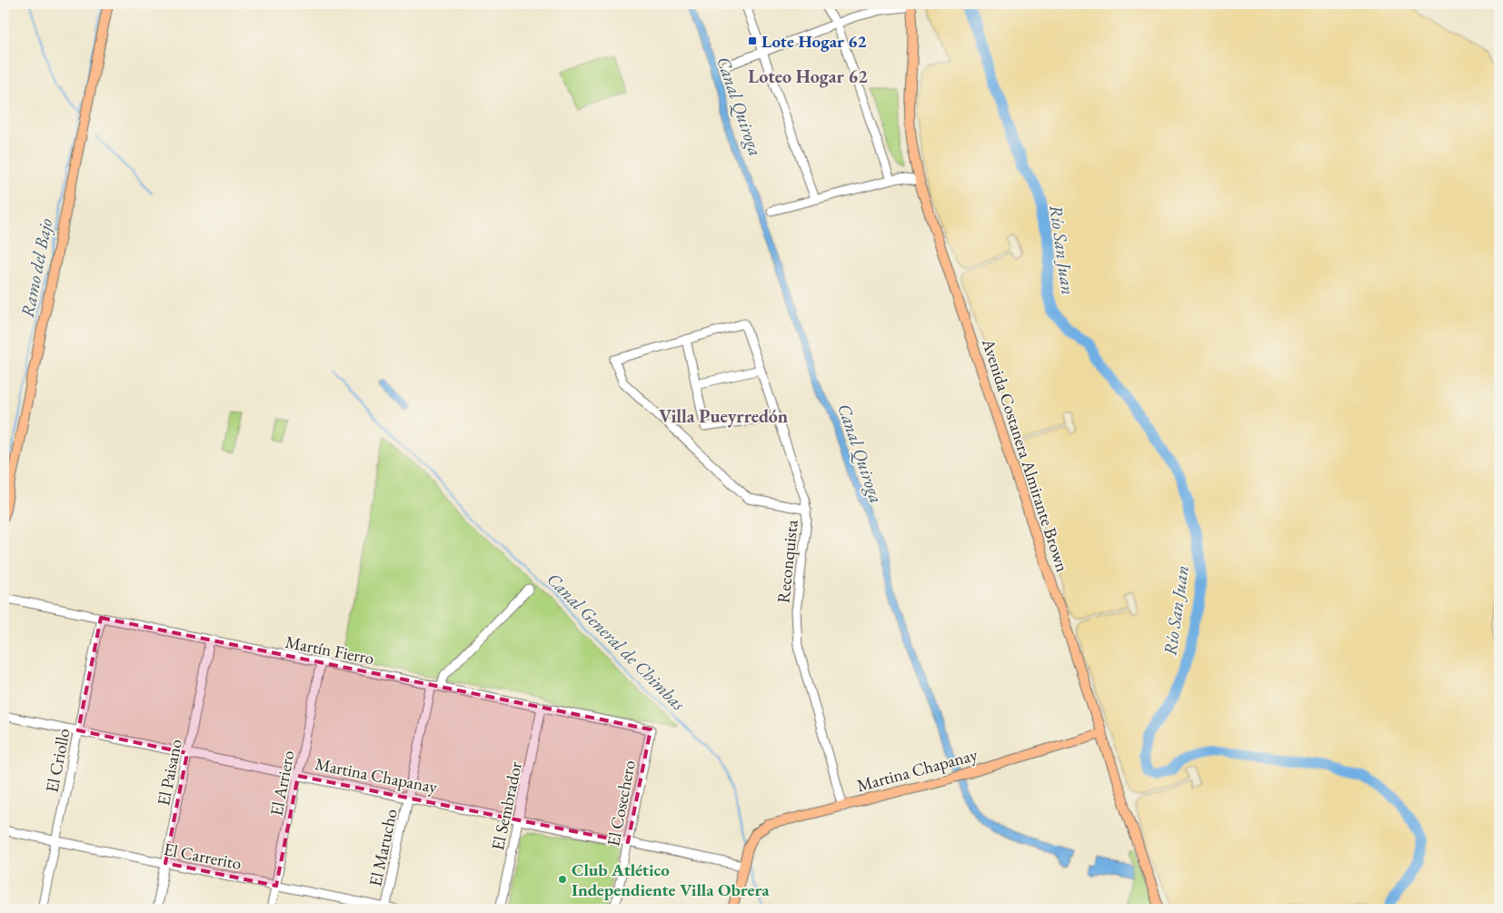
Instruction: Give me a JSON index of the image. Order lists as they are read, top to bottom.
{
  "streets": {
    "main road": ["Avenida Costanera Almirante Brown", "Martina Chapanay"],
    "street": [
      "Reconquista",
      "Martín Fierro",
      "El Criollo",
      "El Paisano",
      "El Arriero",
      "El Cosechero",
      "El Sembrador",
      "El Marucho",
      "El Carrerito"
    ]
  },
  "crossings": [
    ["Avenida Costanera Almirante Brown", "Martina Chapanay"],
    ["Reconquista", "Martina Chapanay"],
    ["Martín Fierro", "El Criollo"],
    ["Martín Fierro", "El Paisano"],
    ["Martín Fierro", "El Arriero"],
    ["Martín Fierro", "El Cosechero"],
    ["Martín Fierro", "El Sembrador"],
    ["Martín Fierro", "El Marucho"],
    ["El Criollo", "Martina Chapanay"],
    ["El Criollo", "El Carrerito"],
    ["Martina Chapanay", "El Paisano"],
    ["Martina Chapanay", "El Arriero"],
    ["Martina Chapanay", "El Cosechero"],
    ["Martina Chapanay", "El Sembrador"],
    ["Martina Chapanay", "El Marucho"],
    ["El Paisano", "El Carrerito"],
    ["El Arriero", "El Carrerito"],
    ["El Marucho", "El Carrerito"]
  ],
  "districts": ["Loteo Hogar 62", "Villa Pueyrredón"],
  "water": [
    "Canal Quiroga",
    "Río San Juan",
    "Ramo del Bajo",
    "Canal General de Chimbas"
  ],
  "places": {
    "transit": ["Lote Hogar 62"],
    "other": ["Club Atlético Independiente Villa Obrera"]
  }
}
